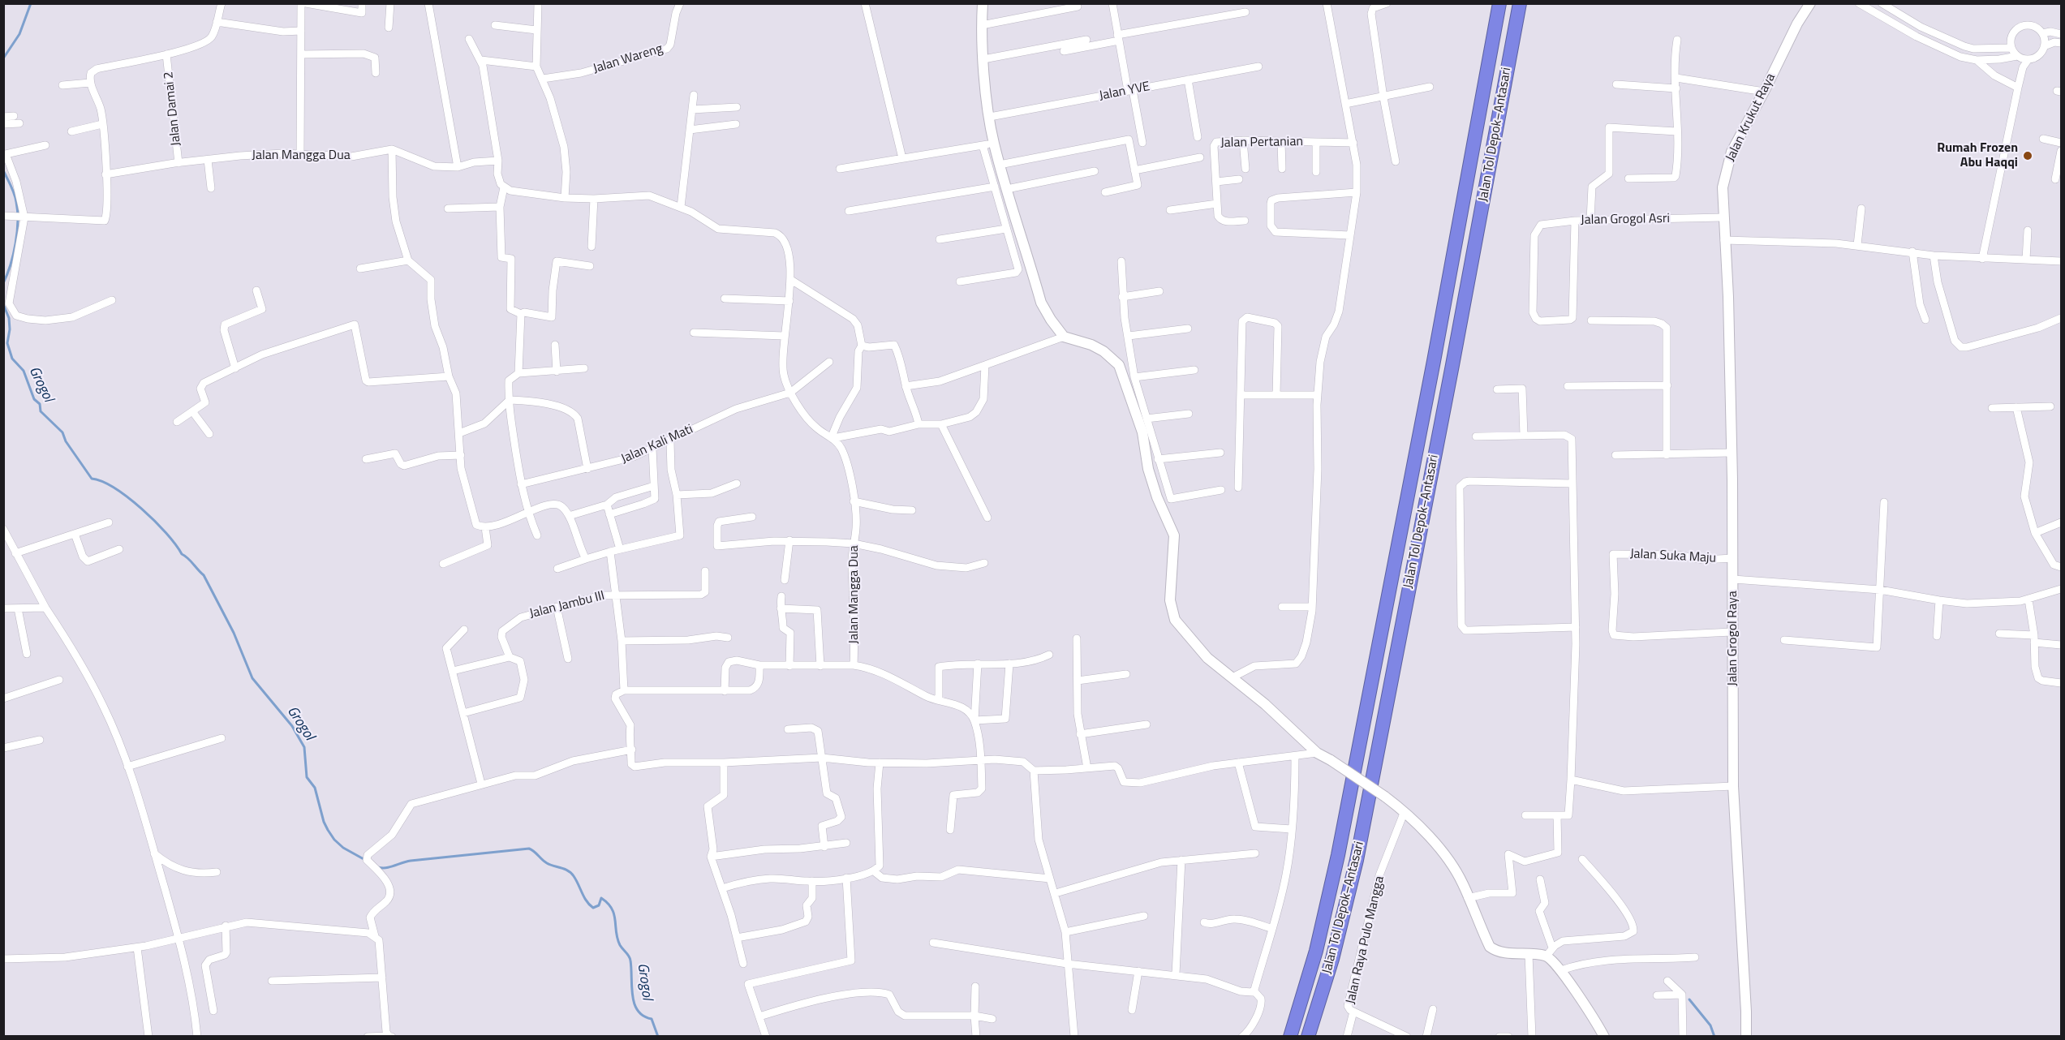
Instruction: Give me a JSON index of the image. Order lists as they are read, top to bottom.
{
  "streets": {
    "highway": ["Jalan Tol Depok–Antasari"],
    "street": [
      "Jalan Wareng",
      "Jalan YVE",
      "Jalan Damai 2",
      "Jalan Krukut Raya",
      "Jalan Pertanian",
      "Jalan Mangga Dua",
      "Jalan Grogol Asri",
      "Jalan Kali Mati",
      "Jalan Suka Maju",
      "Jalan Jambu III",
      "Jalan Grogol Raya",
      "Jalan Raya Pulo Mangga"
    ]
  },
  "crossings": [
    ["Jalan Damai 2", "Jalan Mangga Dua"],
    ["Jalan Krukut Raya", "Jalan Grogol Asri"],
    ["Jalan Krukut Raya", "Jalan Grogol Raya"],
    ["Jalan Mangga Dua", "Jalan Kali Mati"],
    ["Jalan Suka Maju", "Jalan Grogol Raya"]
  ],
  "water": ["Grogol"],
  "places": ["Rumah Frozen Abu Haqqi"]
}
